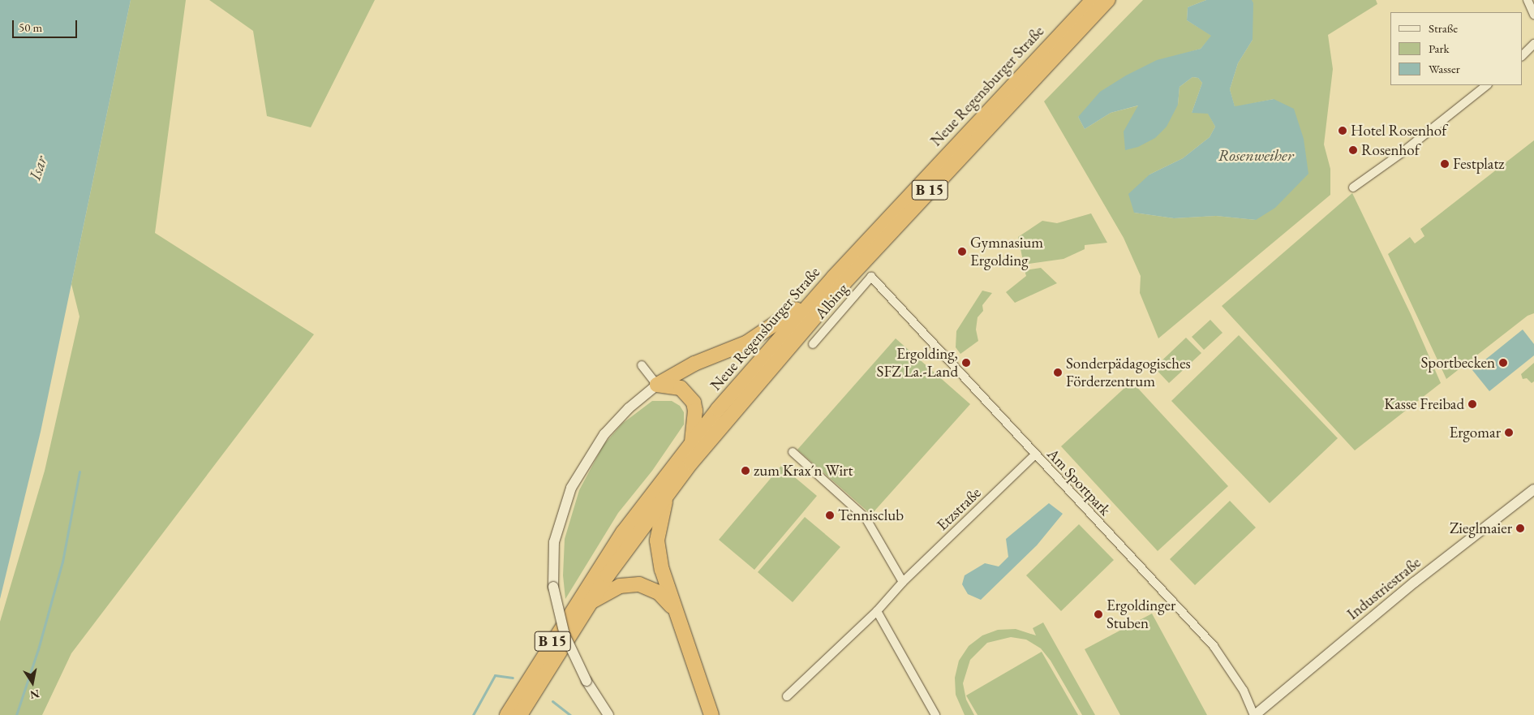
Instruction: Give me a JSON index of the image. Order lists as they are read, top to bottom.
{
  "streets": {
    "highway": ["Neue Regensburger Straße", "B 15"],
    "street": [
      "Albing",
      "Am Sportpark",
      "Etzstraße",
      "Industriestraße"
    ]
  },
  "crossings": [
    ["Albing", "Am Sportpark"],
    ["Am Sportpark", "Etzstraße"],
    ["Am Sportpark", "Industriestraße"]
  ],
  "water": ["Rosenweiher", "Isar"],
  "places": [
    "Hotel Rosenhof",
    "Rosenhof",
    "Festplatz",
    "Gymnasium Ergolding",
    "Ergolding, SFZ La.-Land",
    "Sportbecken",
    "Sonderpädagogisches Förderzentrum",
    "Kasse Freibad",
    "Ergomar",
    "zum Krax´n Wirt",
    "Tennisclub",
    "Zieglmaier",
    "Ergoldinger Stuben"
  ],
  "legend": ["Straße", "Park", "Wasser"],
  "scale_bar": "50 m",
  "north": "bottom"
}
